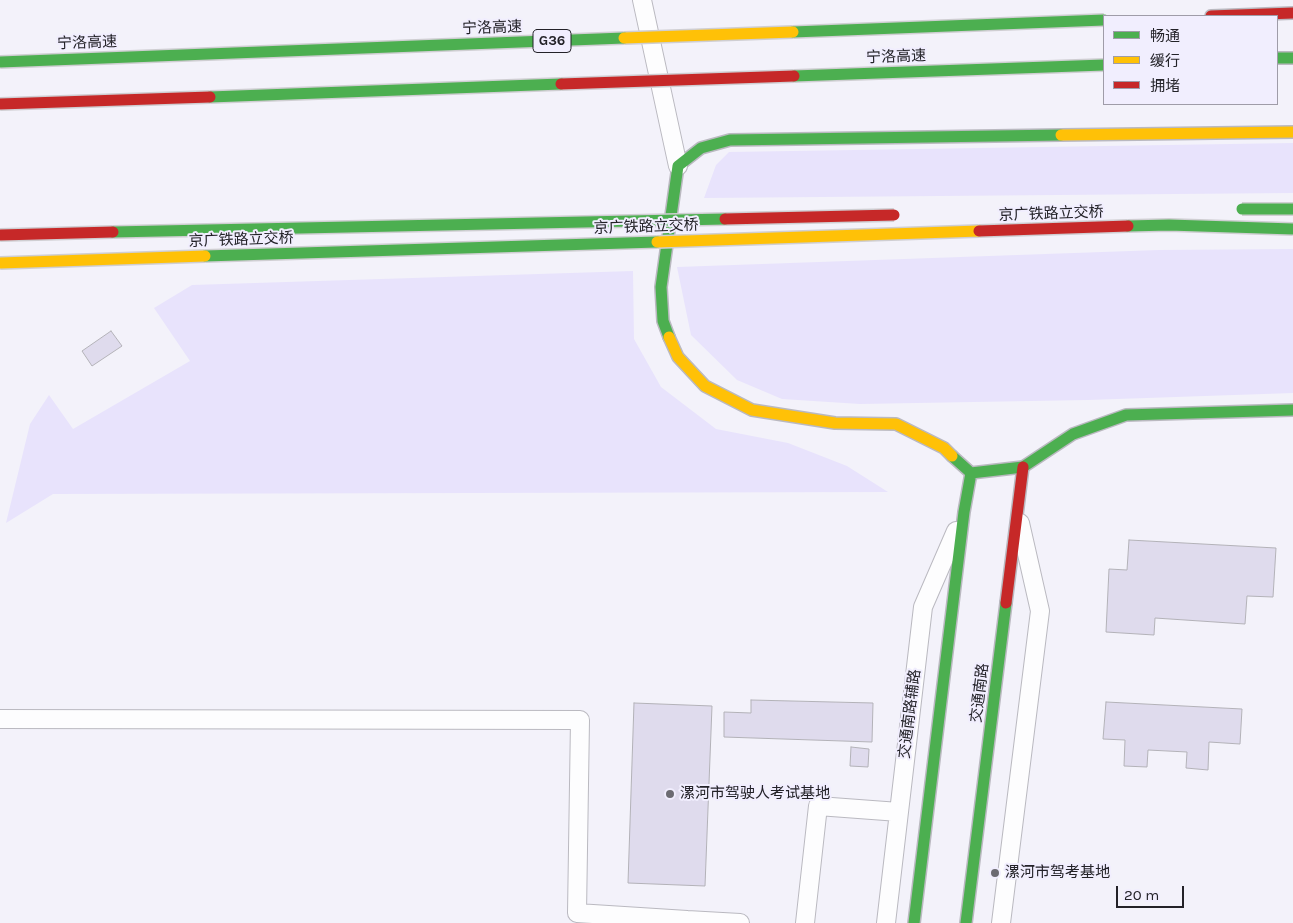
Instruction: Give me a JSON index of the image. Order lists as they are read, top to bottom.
{
  "streets": {
    "main road": [
      "宁洛高速",
      "G36",
      "京广铁路立交桥",
      "交通南路"
    ],
    "street": ["交通南路辅路"]
  },
  "places": ["漯河市驾驶人考试基地", "漯河市驾考基地"],
  "legend": ["畅通", "缓行", "拥堵"],
  "scale_bar": "20 m"
}
